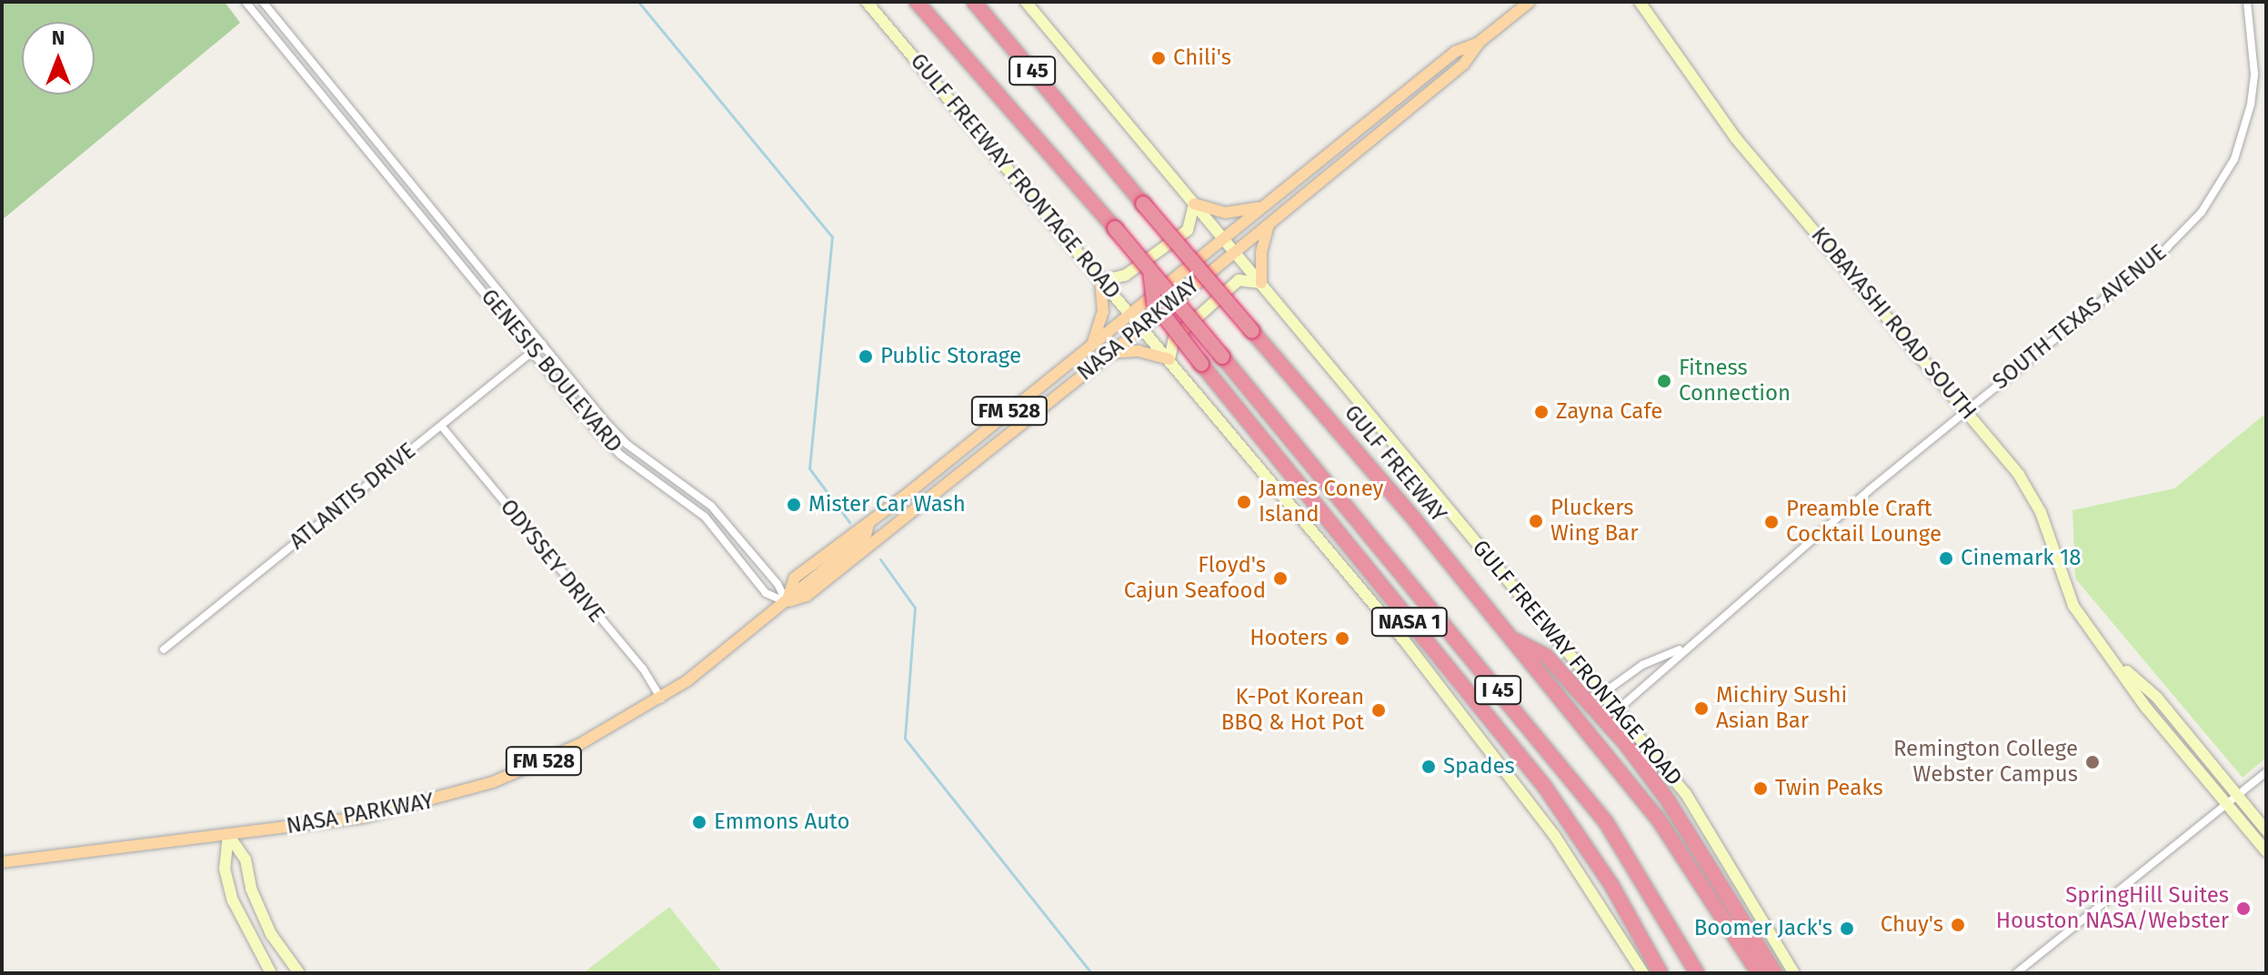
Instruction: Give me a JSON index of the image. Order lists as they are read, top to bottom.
{
  "streets": {
    "highway": ["I 45", "GULF FREEWAY", "NASA 1"],
    "main road": [
      "GULF FREEWAY FRONTAGE ROAD",
      "KOBAYASHI ROAD SOUTH",
      "NASA PARKWAY",
      "FM 528"
    ],
    "street": [
      "SOUTH TEXAS AVENUE",
      "GENESIS BOULEVARD",
      "ATLANTIS DRIVE",
      "ODYSSEY DRIVE"
    ]
  },
  "crossings": [
    ["I 45", "NASA 1"],
    ["GULF FREEWAY FRONTAGE ROAD", "SOUTH TEXAS AVENUE"],
    ["GULF FREEWAY FRONTAGE ROAD", "NASA PARKWAY"],
    ["SOUTH TEXAS AVENUE", "KOBAYASHI ROAD SOUTH"],
    ["NASA PARKWAY", "GENESIS BOULEVARD"],
    ["NASA PARKWAY", "FM 528"],
    ["NASA PARKWAY", "ODYSSEY DRIVE"],
    ["GENESIS BOULEVARD", "ATLANTIS DRIVE"],
    ["ATLANTIS DRIVE", "ODYSSEY DRIVE"]
  ],
  "places": [
    "Chili's",
    "Public Storage",
    "Fitness Connection",
    "Zayna Cafe",
    "James Coney Island",
    "Mister Car Wash",
    "Pluckers Wing Bar",
    "Preamble Craft Cocktail Lounge",
    "Cinemark 18",
    "Floyd's Cajun Seafood",
    "Hooters",
    "Michiry Sushi Asian Bar",
    "K-Pot Korean BBQ & Hot Pot",
    "Remington College Webster Campus",
    "Spades",
    "Twin Peaks",
    "Emmons Auto",
    "SpringHill Suites Houston NASA/Webster",
    "Chuy's",
    "Boomer Jack's"
  ],
  "north": "top"
}
